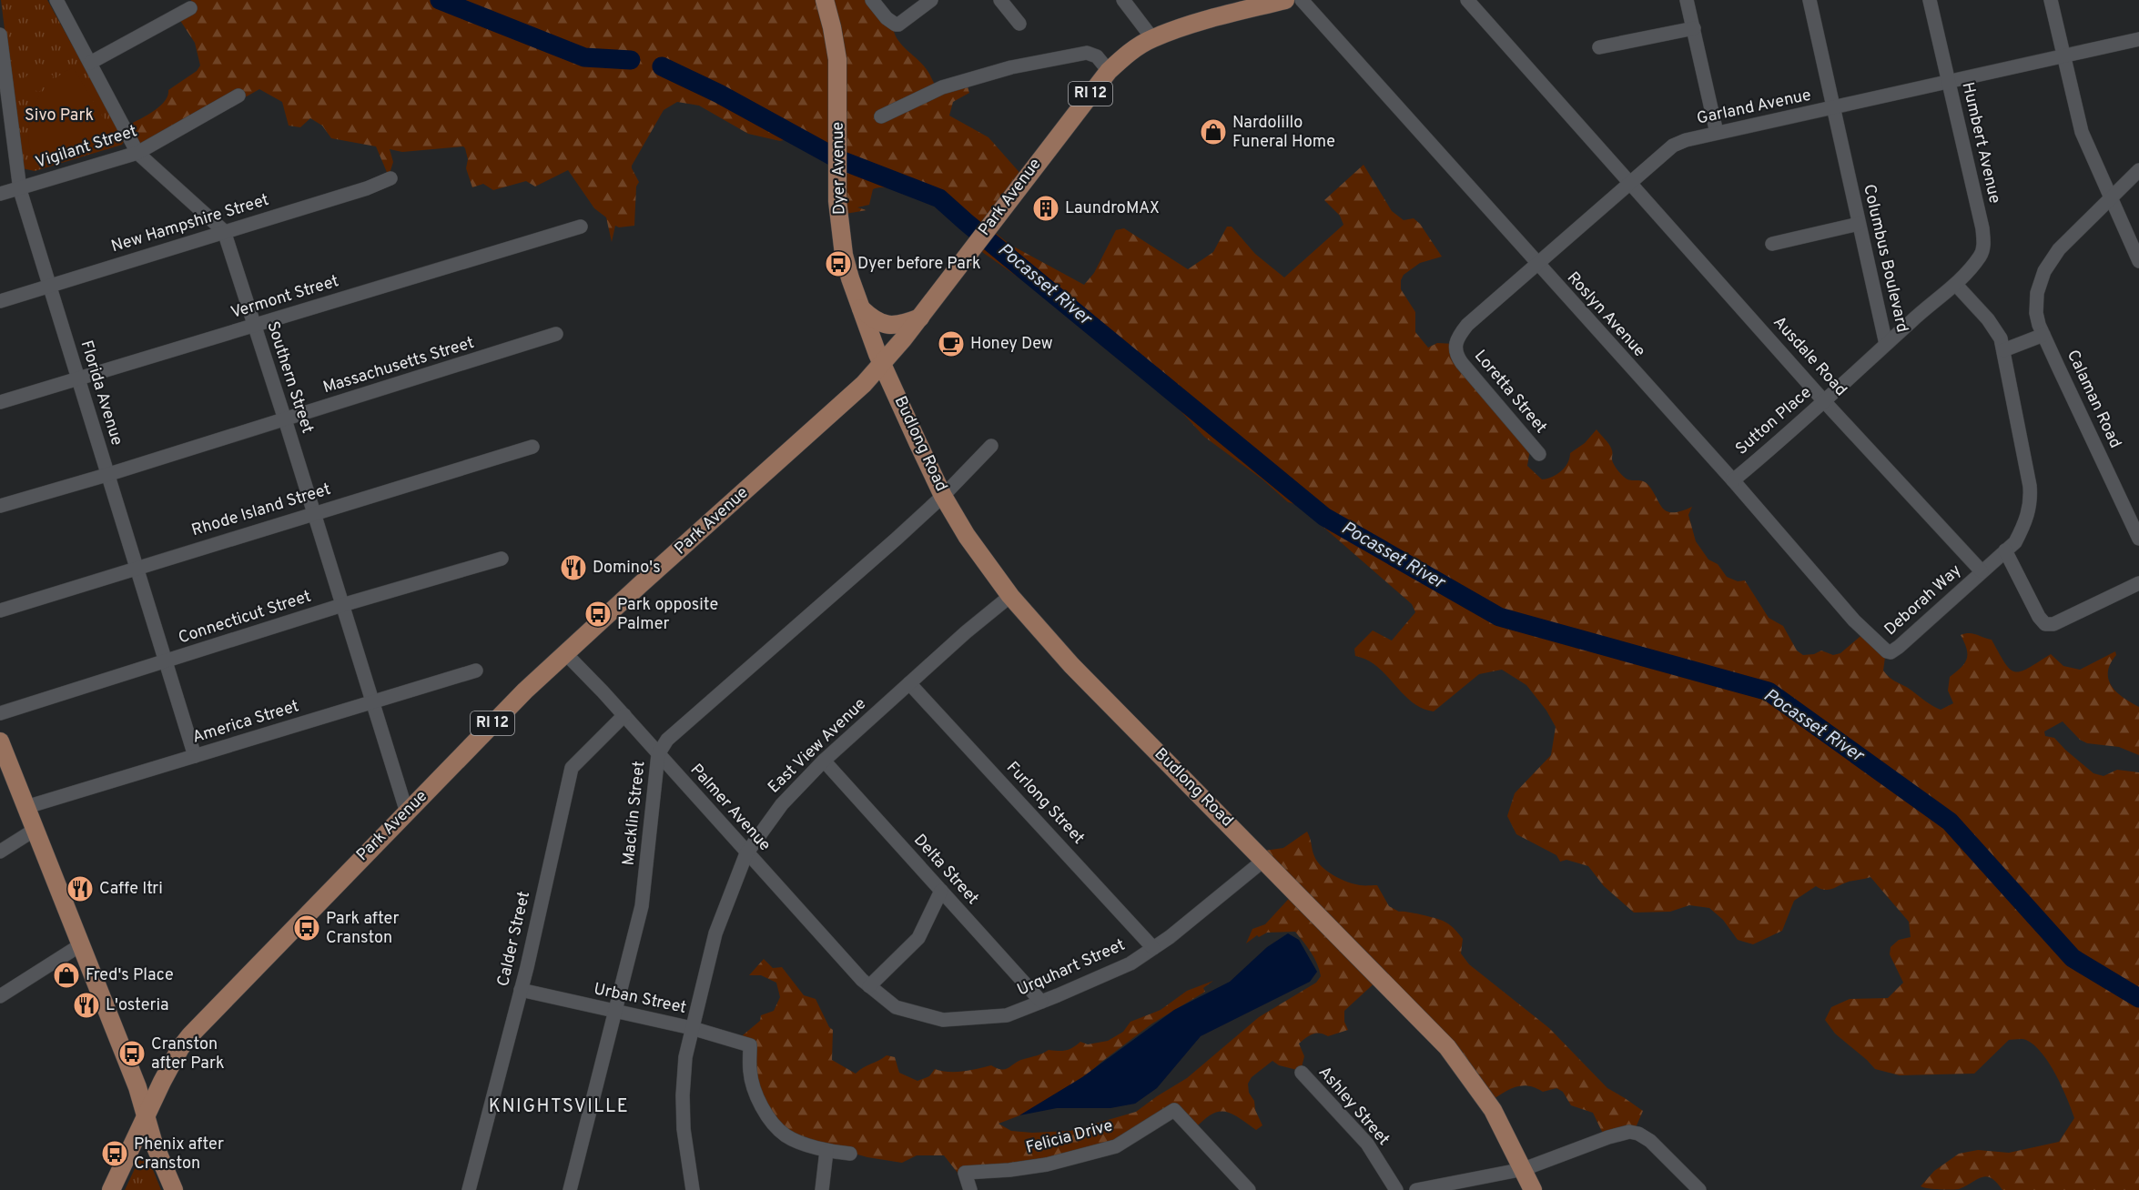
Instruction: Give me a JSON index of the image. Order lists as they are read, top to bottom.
{
  "streets": {
    "main road": [
      "RI 12",
      "Dyer Avenue",
      "Park Avenue",
      "Budlong Road"
    ],
    "street": [
      "Garland Avenue",
      "Humbert Avenue",
      "Vigilant Street",
      "New Hampshire Street",
      "Columbus Boulevard",
      "Vermont Street",
      "Roslyn Avenue",
      "Ausdale Road",
      "Massachusetts Street",
      "Southern Street",
      "Loretta Street",
      "Florida Avenue",
      "Calaman Road",
      "Sutton Place",
      "Rhode Island Street",
      "Deborah Way",
      "Connecticut Street",
      "America Street",
      "East View Avenue",
      "Furlong Street",
      "Palmer Avenue",
      "Macklin Street",
      "Delta Street",
      "Calder Street",
      "Urquhart Street",
      "Urban Street",
      "Ashley Street",
      "Felicia Drive"
    ]
  },
  "crossings": [
    ["RI 12", "Park Avenue"],
    ["Garland Avenue", "Humbert Avenue"],
    ["Garland Avenue", "Columbus Boulevard"],
    ["Garland Avenue", "Roslyn Avenue"],
    ["Garland Avenue", "Ausdale Road"],
    ["Garland Avenue", "Loretta Street"],
    ["Humbert Avenue", "Columbus Boulevard"],
    ["Vigilant Street", "Florida Avenue"],
    ["Dyer Avenue", "Park Avenue"],
    ["Dyer Avenue", "Budlong Road"],
    ["Park Avenue", "Southern Street"],
    ["Park Avenue", "Budlong Road"],
    ["Park Avenue", "Palmer Avenue"],
    ["New Hampshire Street", "Southern Street"],
    ["New Hampshire Street", "Florida Avenue"],
    ["Columbus Boulevard", "Sutton Place"],
    ["Vermont Street", "Southern Street"],
    ["Vermont Street", "Florida Avenue"],
    ["Roslyn Avenue", "Sutton Place"],
    ["Roslyn Avenue", "Deborah Way"],
    ["Ausdale Road", "Sutton Place"],
    ["Ausdale Road", "Deborah Way"],
    ["Massachusetts Street", "Southern Street"],
    ["Massachusetts Street", "Florida Avenue"],
    ["Southern Street", "Rhode Island Street"],
    ["Southern Street", "Connecticut Street"],
    ["Southern Street", "America Street"],
    ["Florida Avenue", "Rhode Island Street"],
    ["Florida Avenue", "Connecticut Street"],
    ["Florida Avenue", "America Street"],
    ["Budlong Road", "East View Avenue"],
    ["Budlong Road", "Macklin Street"],
    ["Budlong Road", "Urquhart Street"],
    ["East View Avenue", "Furlong Street"],
    ["East View Avenue", "Palmer Avenue"],
    ["East View Avenue", "Delta Street"],
    ["East View Avenue", "Urban Street"],
    ["Furlong Street", "Urquhart Street"],
    ["Palmer Avenue", "Macklin Street"],
    ["Palmer Avenue", "Calder Street"],
    ["Palmer Avenue", "Urquhart Street"],
    ["Macklin Street", "Urban Street"],
    ["Delta Street", "Urquhart Street"],
    ["Calder Street", "Urban Street"]
  ],
  "districts": ["KNIGHTSVILLE"],
  "water": ["Pocasset River"],
  "parks": ["Sivo Park"],
  "places": {
    "shop": ["Nardolillo Funeral Home", "Fred's Place"],
    "building": ["LaundroMAX"],
    "bus stop": [
      "Dyer before Park",
      "Park opposite Palmer",
      "Park after Cranston",
      "Cranston after Park",
      "Phenix after Cranston"
    ],
    "cafe": ["Honey Dew"],
    "restaurant": ["Domino's", "Caffe Itri", "L'osteria"]
  }
}
